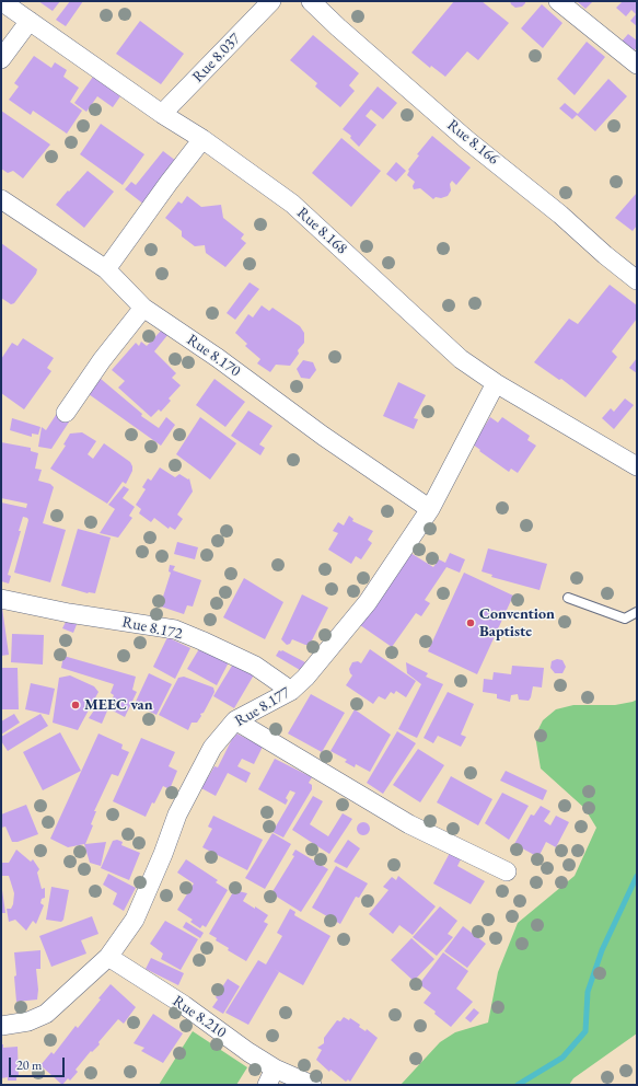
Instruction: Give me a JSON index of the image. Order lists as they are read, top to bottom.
{
  "streets": {
    "street": [
      "Rue 8.037",
      "Rue 8.166",
      "Rue 8.168",
      "Rue 8.170",
      "Rue 8.172",
      "Rue 8.177",
      "Rue 8.210"
    ]
  },
  "crossings": [
    ["Rue 8.037", "Rue 8.168"],
    ["Rue 8.168", "Rue 8.177"],
    ["Rue 8.170", "Rue 8.177"],
    ["Rue 8.172", "Rue 8.177"],
    ["Rue 8.177", "Rue 8.210"]
  ],
  "places": ["Convention Baptiste", "MEEC van"],
  "scale_bar": "20 m"
}
